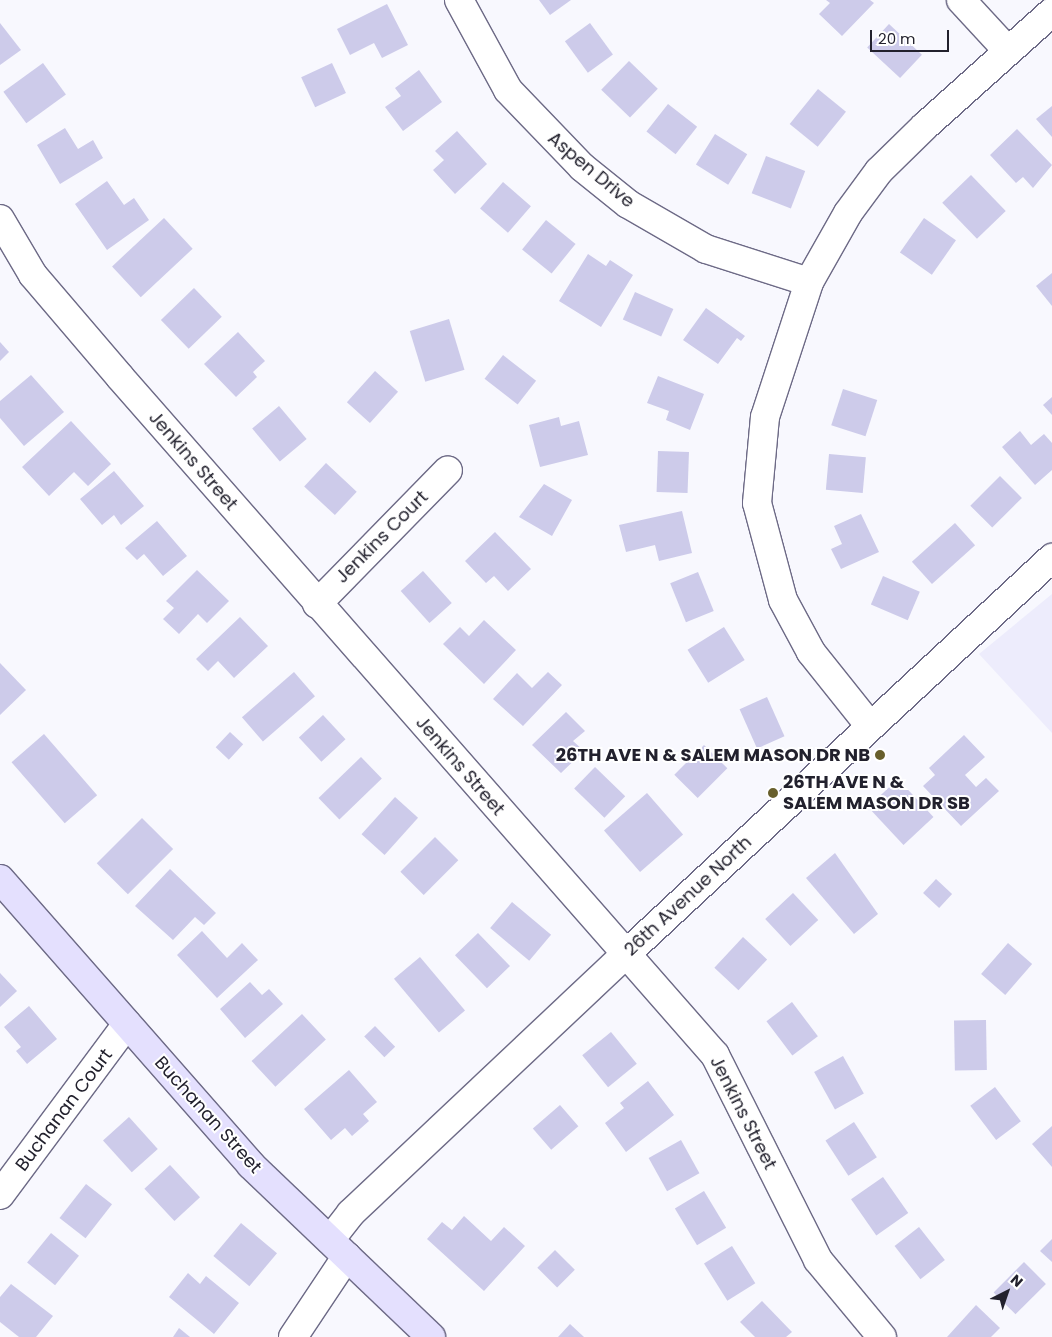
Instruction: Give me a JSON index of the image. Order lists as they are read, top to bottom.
{
  "streets": {
    "street": [
      "Aspen Drive",
      "Jenkins Street",
      "Jenkins Court",
      "26th Avenue North",
      "Buchanan Court",
      "Buchanan Street"
    ]
  },
  "crossings": [
    ["Jenkins Street", "Jenkins Court"],
    ["Jenkins Street", "26th Avenue North"],
    ["26th Avenue North", "Buchanan Street"],
    ["Buchanan Court", "Buchanan Street"]
  ],
  "places": ["26TH AVE N & SALEM MASON DR NB", "26TH AVE N & SALEM MASON DR SB"],
  "scale_bar": "20 m",
  "north": "top right"
}
